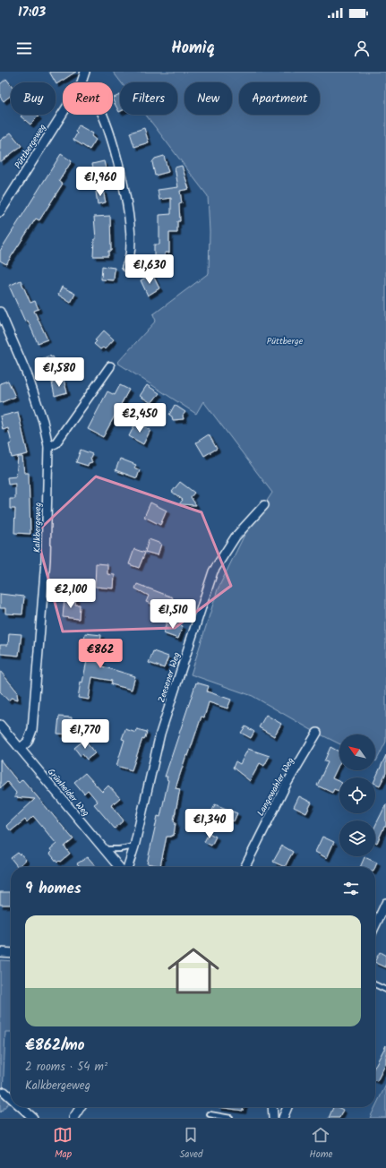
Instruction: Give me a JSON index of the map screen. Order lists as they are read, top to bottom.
{
  "streets": {
    "street": [
      "Püttbergeweg",
      "Kalkbergeweg",
      "Zeesener Weg",
      "Langewahler Weg",
      "Grünheider Weg"
    ]
  },
  "crossings": [
    ["Kalkbergeweg", "Grünheider Weg"]
  ],
  "parks": ["Püttberge"],
  "north": "top left",
  "page": {
    "status": "17:03",
    "header": "Homiq",
    "chip": [
      "Buy",
      "Rent",
      "Filters",
      "New",
      "Apartment"
    ],
    "price": [
      "€1,960",
      "€1,630",
      "€1,580",
      "€2,450",
      "€2,100",
      "€1,510",
      "€862",
      "€1,770",
      "€1,340"
    ],
    "heading": "9 homes",
    "list": [
      {
        "name": "€862/mo",
        "note": "2 rooms · 54 m² · Kalkbergeweg"
      }
    ],
    "tabs": ["Map", "Saved", "Home"]
  }
}
